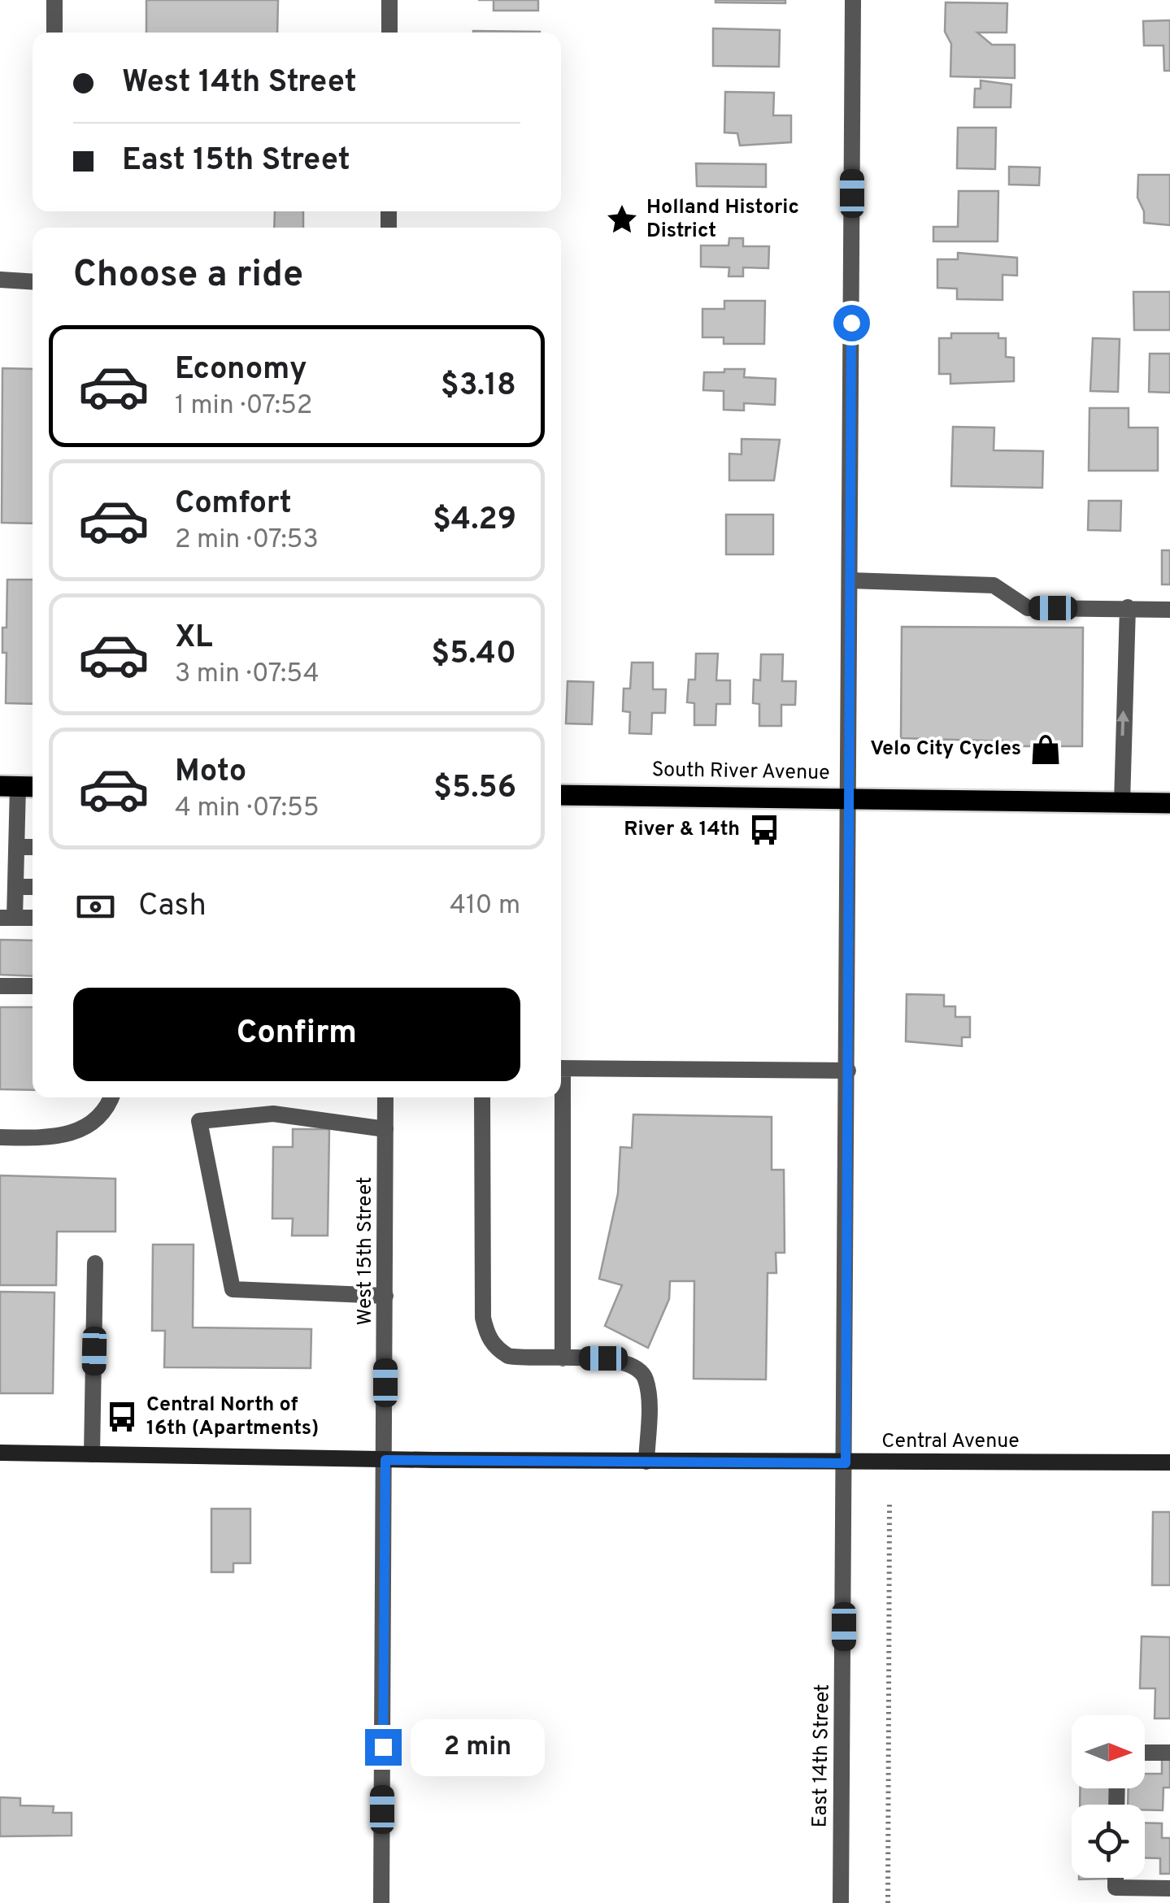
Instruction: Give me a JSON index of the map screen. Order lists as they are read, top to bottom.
{
  "streets": {
    "main road": ["South River Avenue"],
    "street": ["West 15th Street", "Central Avenue", "East 14th Street"]
  },
  "crossings": [
    ["South River Avenue", "East 14th Street"],
    ["West 15th Street", "Central Avenue"],
    ["Central Avenue", "East 14th Street"]
  ],
  "places": {
    "place": ["Holland Historic District"],
    "shop": ["Velo City Cycles"],
    "bus stop": ["River & 14th", "Central North of 16th (Apartments)"]
  },
  "north": "right",
  "page": {
    "banner": ["West 14th Street", "East 15th Street"],
    "heading": "Choose a ride",
    "list": [
      {
        "name": "Economy",
        "note": "1 min · 07:52",
        "value": "$3.18"
      },
      {
        "name": "Comfort",
        "note": "2 min · 07:53",
        "value": "$4.29"
      },
      {
        "name": "XL",
        "note": "3 min · 07:54",
        "value": "$5.40"
      },
      {
        "name": "Moto",
        "note": "4 min · 07:55",
        "value": "$5.56"
      }
    ],
    "pay": ["Cash", "410 m"],
    "buttons": "Confirm",
    "bubble": "2 min"
  }
}
